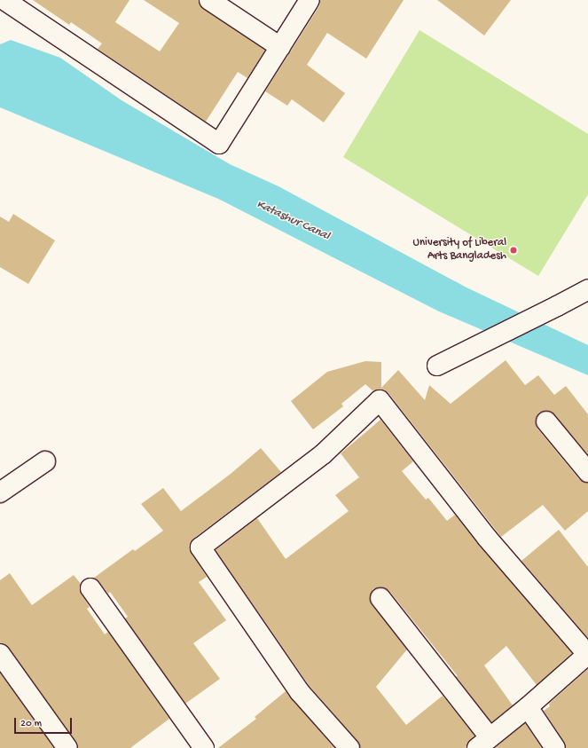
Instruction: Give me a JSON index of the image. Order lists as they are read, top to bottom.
{
  "water": ["Katashur Canal"],
  "places": ["University of Liberal Arts Bangladesh"],
  "scale_bar": "20 m"
}
